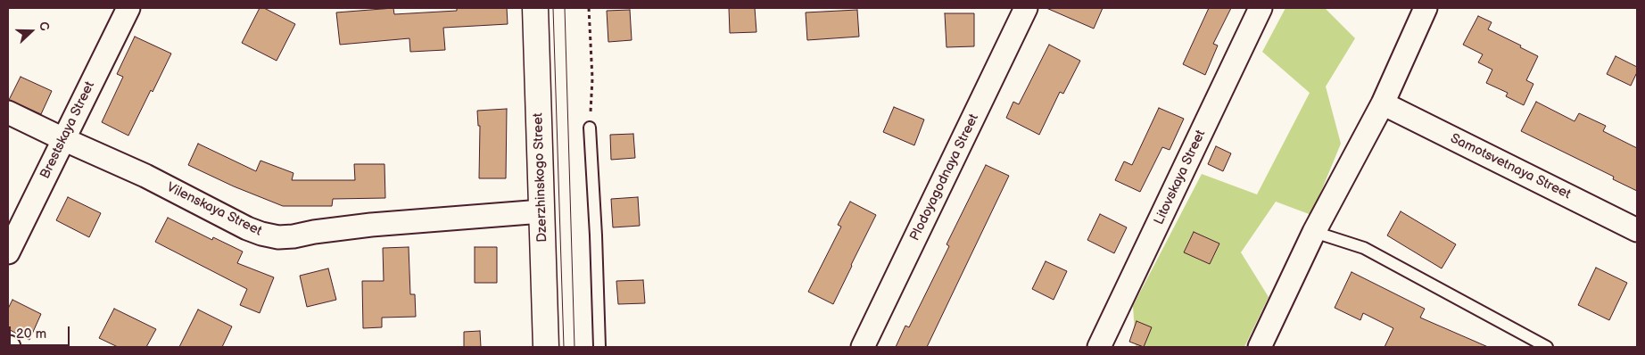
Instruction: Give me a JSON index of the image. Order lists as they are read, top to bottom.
{
  "streets": {
    "main road": ["Dzerzhinskogo Street"],
    "street": [
      "Brestskaya Street",
      "Samotsvetnaya Street",
      "Plodoyagodnaya Street",
      "Litovskaya Street",
      "Vilenskaya Street"
    ]
  },
  "crossings": [
    ["Brestskaya Street", "Vilenskaya Street"],
    ["Dzerzhinskogo Street", "Vilenskaya Street"]
  ],
  "scale_bar": "20 m",
  "north": "right"
}
